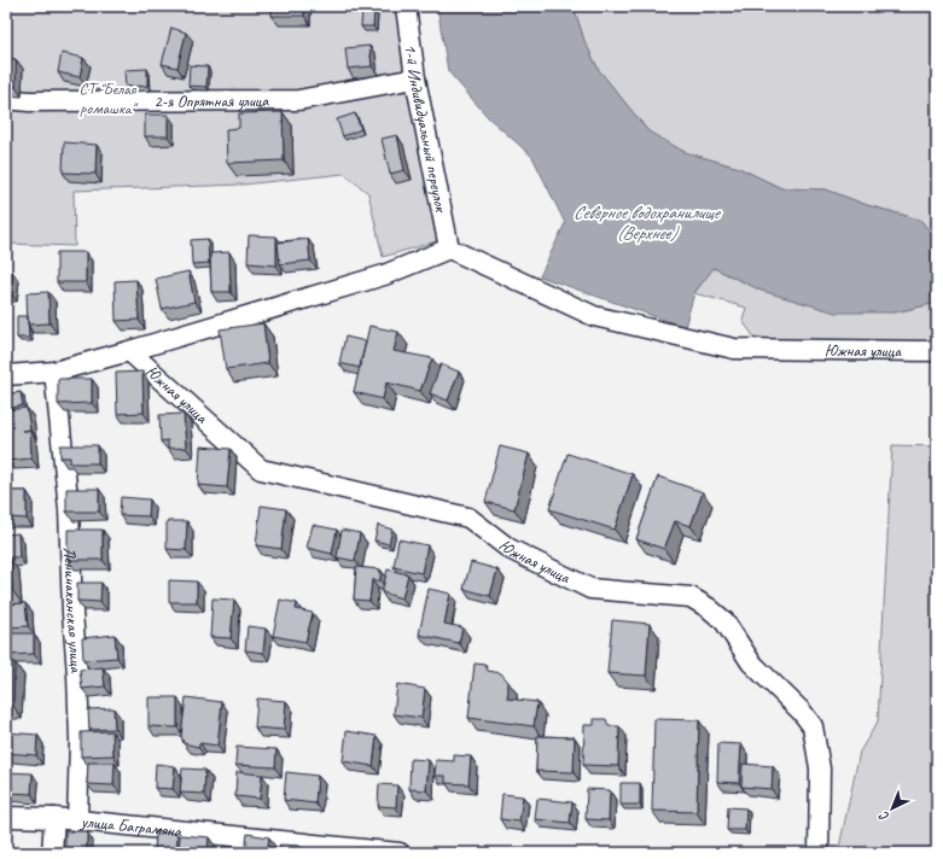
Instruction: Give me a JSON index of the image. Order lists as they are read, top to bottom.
{
  "streets": {
    "street": [
      "2-я Опрятная улица",
      "1-й Индивидуальный переулок",
      "Южная улица",
      "Ленинаканская улица",
      "улица Баграмяна"
    ]
  },
  "crossings": [
    ["2-я Опрятная улица", "1-й Индивидуальный переулок"],
    ["1-й Индивидуальный переулок", "Южная улица"],
    ["Южная улица", "Ленинаканская улица"],
    ["Ленинаканская улица", "улица Баграмяна"]
  ],
  "water": ["Северное водохранилище (Верхнее)"],
  "parks": ["СТ \"Белая ромашка\""],
  "north": "bottom left"
}
